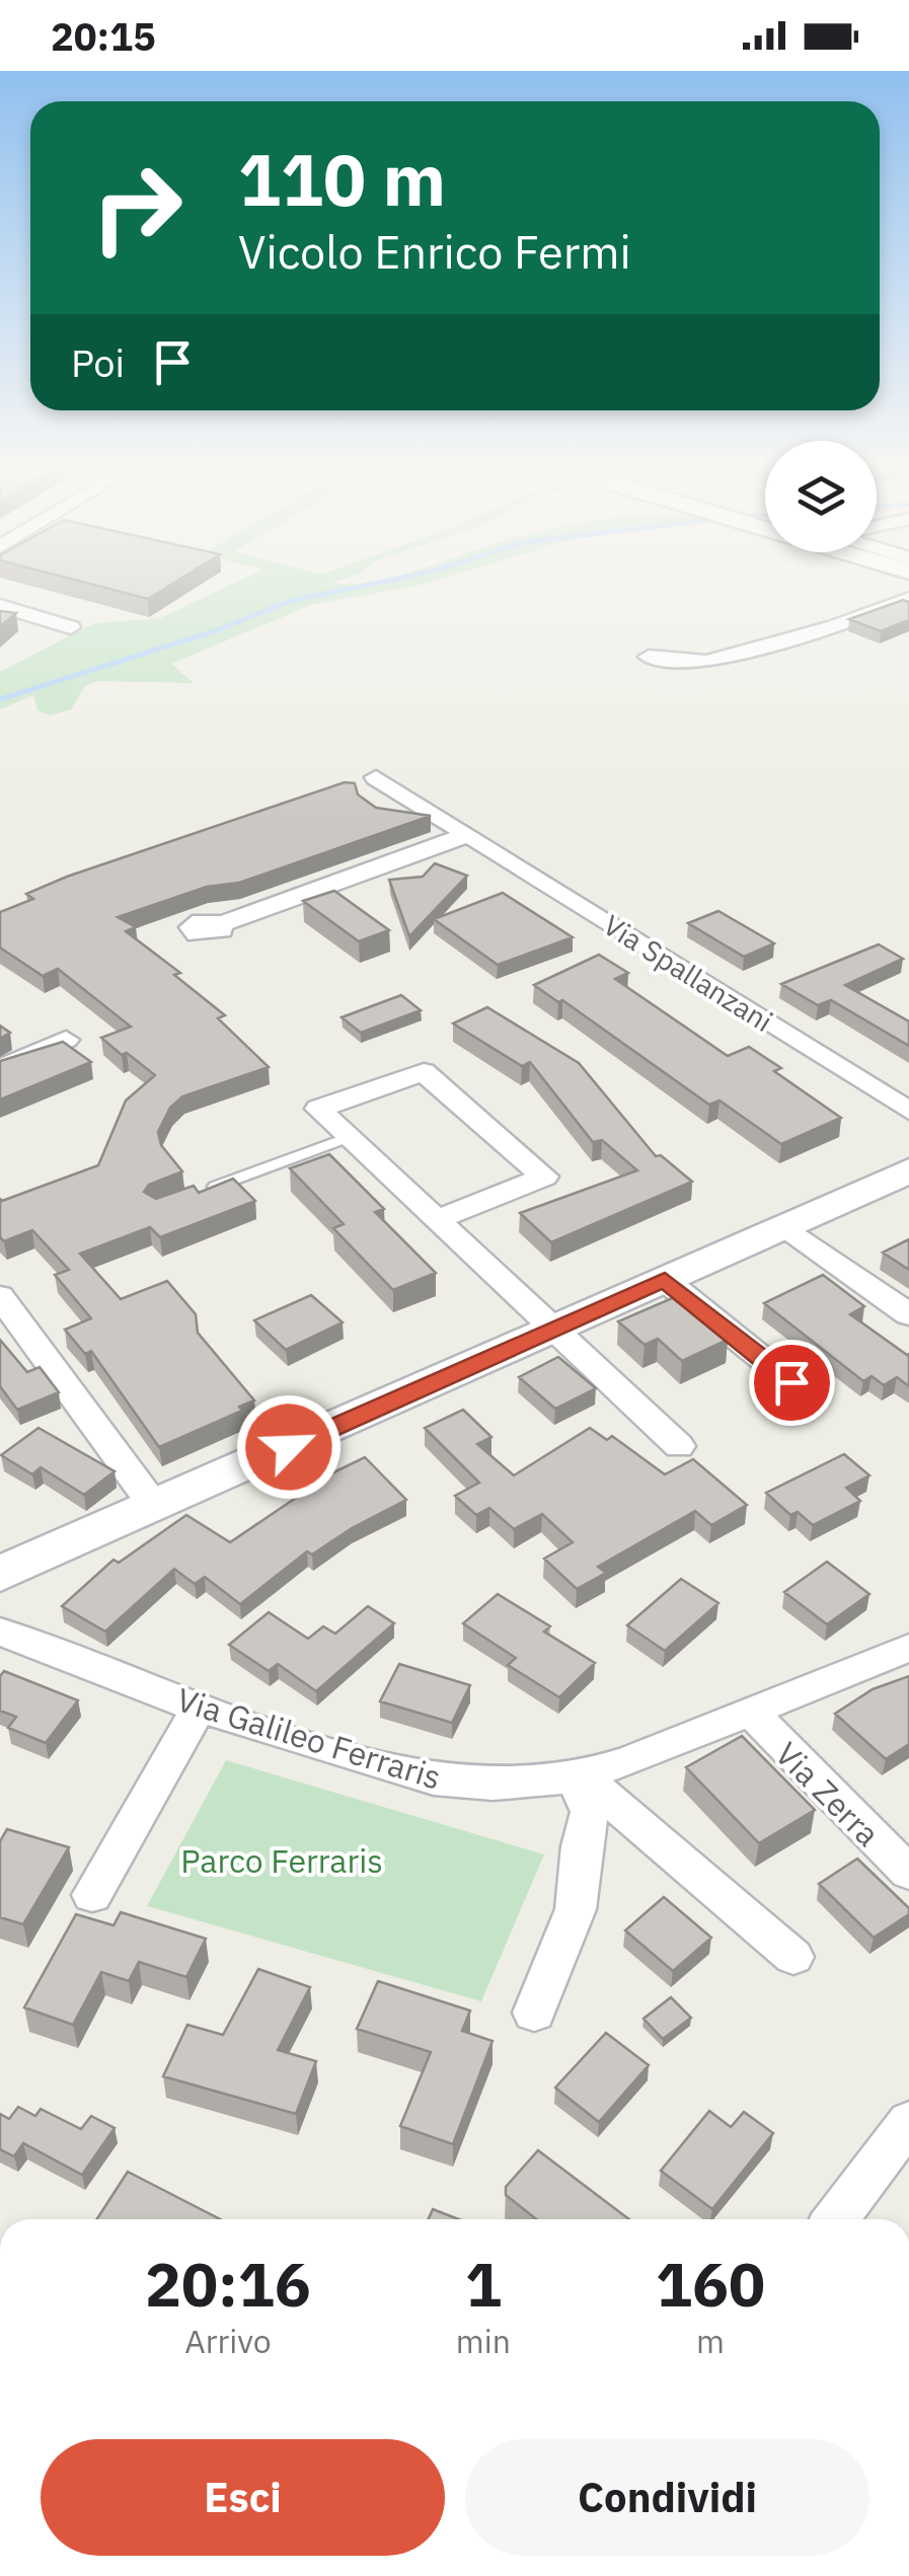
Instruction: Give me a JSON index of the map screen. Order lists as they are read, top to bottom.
{
  "streets": {
    "street": ["Via Spallanzani", "Via Galileo Ferraris", "Via Zerra"]
  },
  "crossings": [
    ["Via Galileo Ferraris", "Via Zerra"]
  ],
  "parks": ["Parco Ferraris"],
  "page": {
    "status": "20:15",
    "turn": ["110 m", "Vicolo Enrico Fermi"],
    "then": "Poi",
    "eta": [
      "20:16",
      "Arrivo",
      "1",
      "min",
      "160",
      "m"
    ],
    "buttons": ["Esci", "Condividi"]
  }
}
